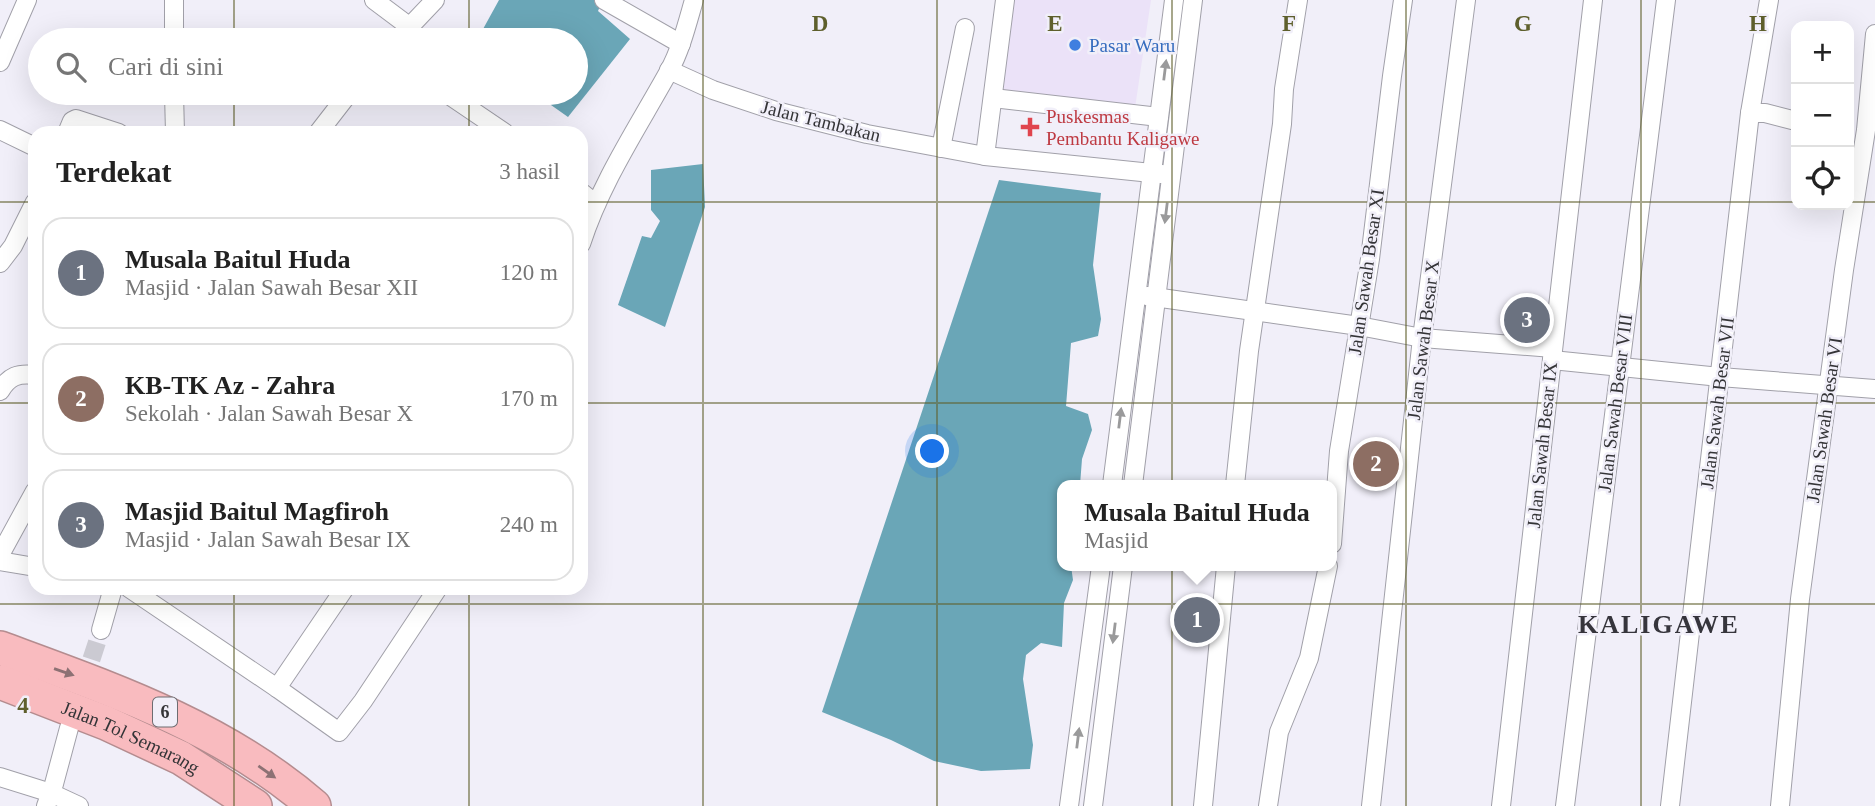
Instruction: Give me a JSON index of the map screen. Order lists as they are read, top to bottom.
{
  "streets": {
    "highway": ["6", "Jalan Tol Semarang"],
    "street": [
      "Jalan Tambakan",
      "Jalan Sawah Besar XI",
      "Jalan Sawah Besar X",
      "Jalan Sawah Besar VIII",
      "Jalan Sawah Besar VII",
      "Jalan Sawah Besar VI",
      "Jalan Sawah Besar IX"
    ]
  },
  "districts": ["KALIGAWE"],
  "places": {
    "other": ["Pasar Waru"],
    "health": ["Puskesmas Pembantu Kaligawe"]
  },
  "page": {
    "map_buttons": ["+", "−"],
    "search": "Cari di sini",
    "heading": ["Terdekat", "3 hasil"],
    "list": [
      {
        "mark": "1",
        "name": "Musala Baitul Huda",
        "note": "Masjid · Jalan Sawah Besar XII",
        "value": "120 m"
      },
      {
        "mark": "2",
        "name": "KB-TK Az - Zahra",
        "note": "Sekolah · Jalan Sawah Besar X",
        "value": "170 m"
      },
      {
        "mark": "3",
        "name": "Masjid Baitul Magfiroh",
        "note": "Masjid · Jalan Sawah Besar IX",
        "value": "240 m"
      }
    ],
    "pins": ["3", "2", "1"],
    "popup": ["Musala Baitul Huda", "Masjid"]
  },
  "grid": {
    "columns": [
      "D",
      "E",
      "F",
      "G",
      "H"
    ],
    "rows": ["4"]
  }
}
